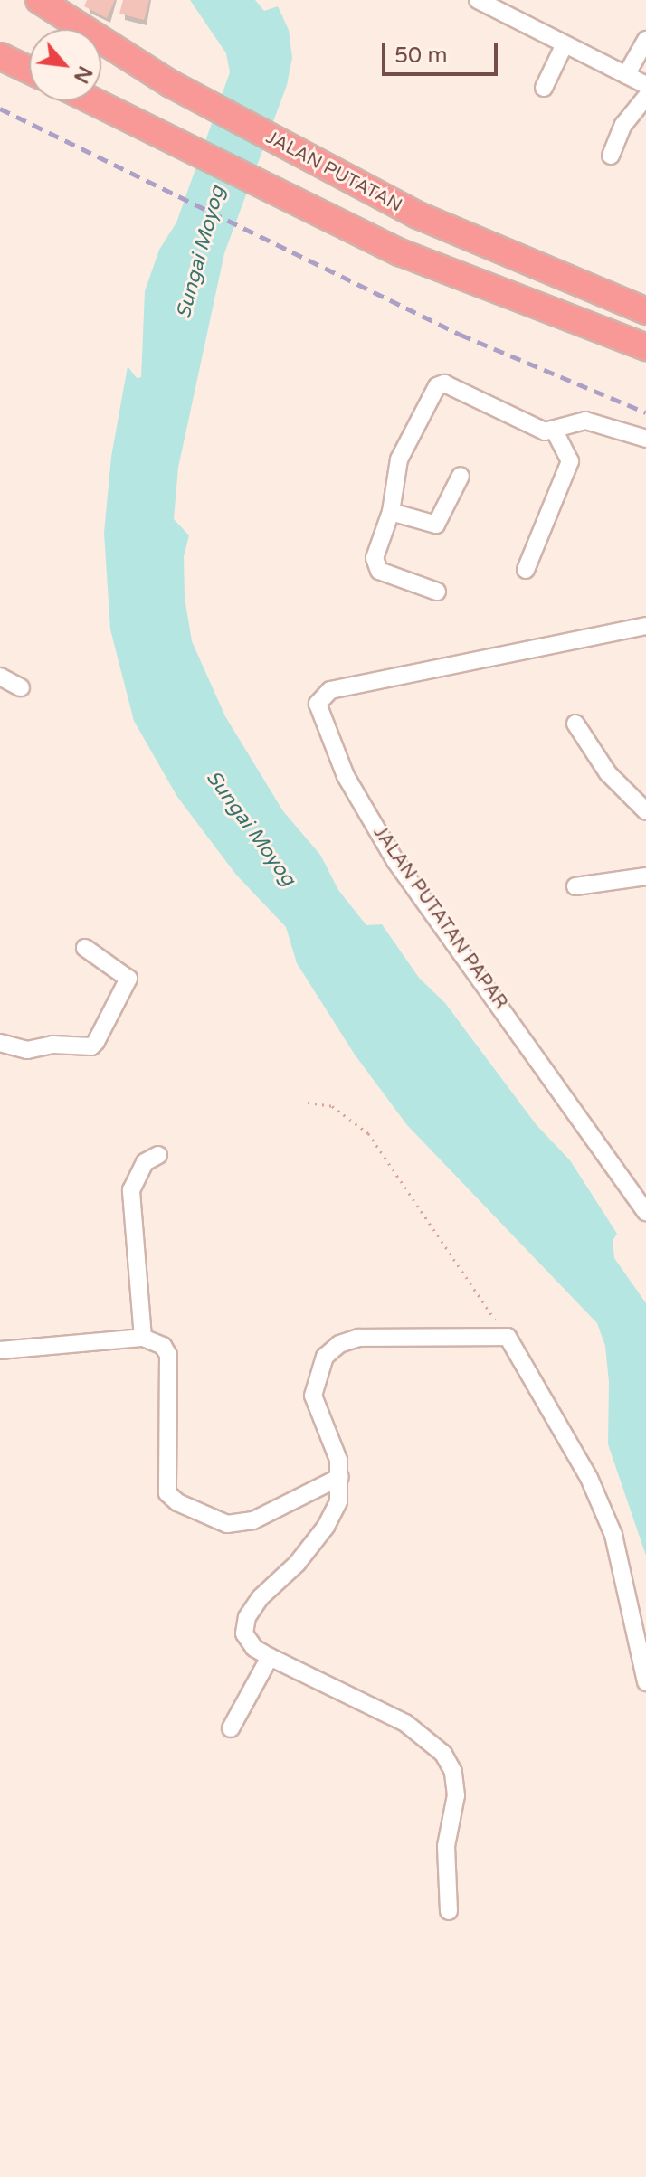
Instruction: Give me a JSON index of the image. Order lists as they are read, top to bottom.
{
  "streets": {
    "highway": ["JALAN PUTATAN"],
    "street": ["JALAN PUTATAN PAPAR"]
  },
  "water": ["Sungai Moyog"],
  "scale_bar": "50 m",
  "north": "bottom right"
}
